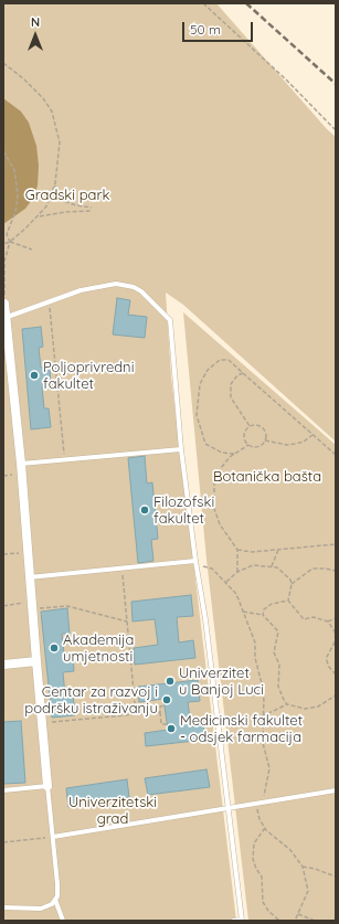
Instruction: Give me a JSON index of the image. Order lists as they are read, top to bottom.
{
  "parks": ["Gradski park", "Botanička bašta", "Univerzitetski grad"],
  "places": [
    "Poljoprivredni fakultet",
    "Filozofski fakultet",
    "Akademija umjetnosti",
    "Univerzitet u Banjoj Luci",
    "Centar za razvoj i podršku istraživanju",
    "Medicinski fakultet - odsjek farmacija"
  ],
  "scale_bar": "50 m",
  "north": "top"
}
